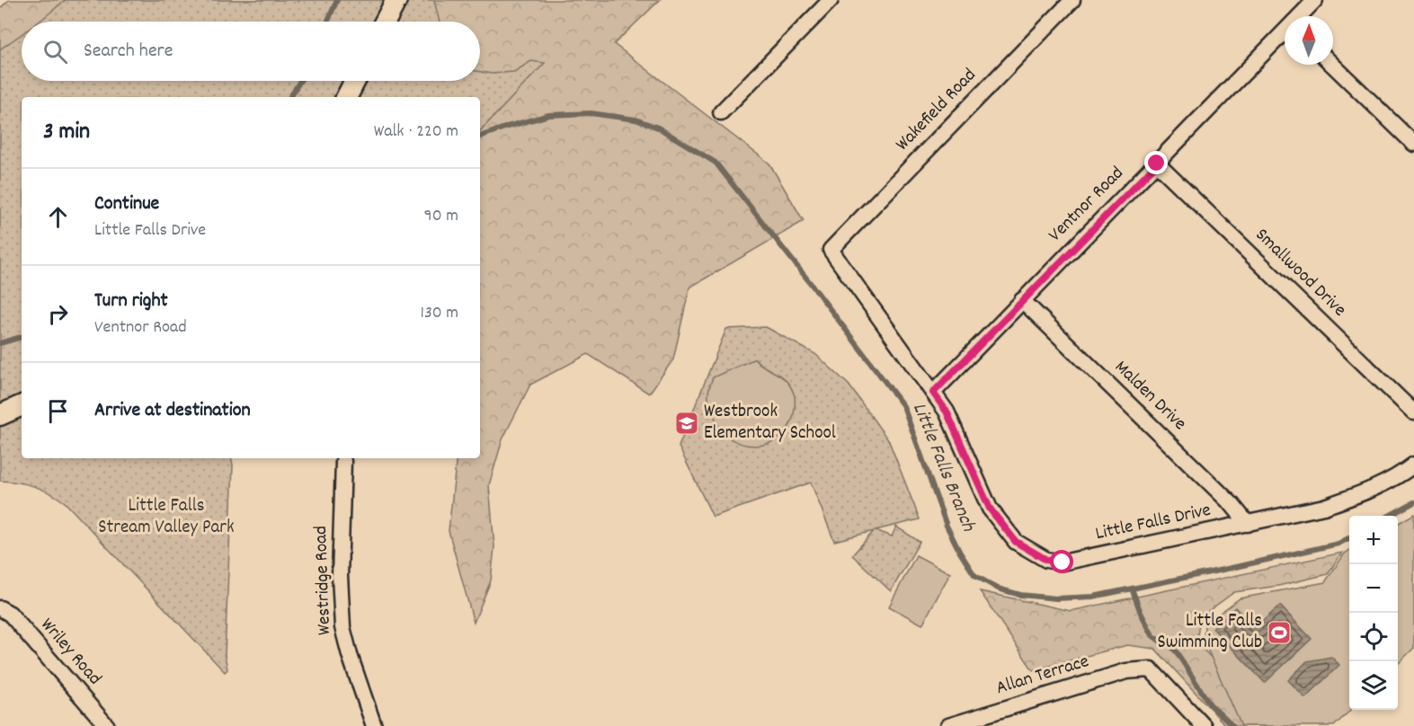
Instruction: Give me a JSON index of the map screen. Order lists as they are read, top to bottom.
{
  "streets": {
    "street": [
      "Wakefield Road",
      "Ventnor Road",
      "Smallwood Drive",
      "Malden Drive",
      "Little Falls Drive",
      "Westridge Road",
      "Wriley Road",
      "Allan Terrace"
    ]
  },
  "crossings": [
    ["Wakefield Road", "Little Falls Drive"],
    ["Ventnor Road", "Smallwood Drive"],
    ["Ventnor Road", "Malden Drive"],
    ["Ventnor Road", "Little Falls Drive"],
    ["Malden Drive", "Little Falls Drive"]
  ],
  "water": ["Little Falls Branch"],
  "parks": ["Little Falls Stream Valley Park"],
  "places": {
    "school or university": ["Westbrook Elementary School"],
    "sports": ["Little Falls Swimming Club"]
  },
  "north": "top",
  "page": {
    "search": "Search here",
    "heading": ["3 min", "Walk · 220 m"],
    "list": [
      ["Continue", "Little Falls Drive", "90 m"],
      ["Turn right", "Ventnor Road", "130 m"],
      "Arrive at destination"
    ],
    "map_buttons": ["+", "−"]
  }
}
